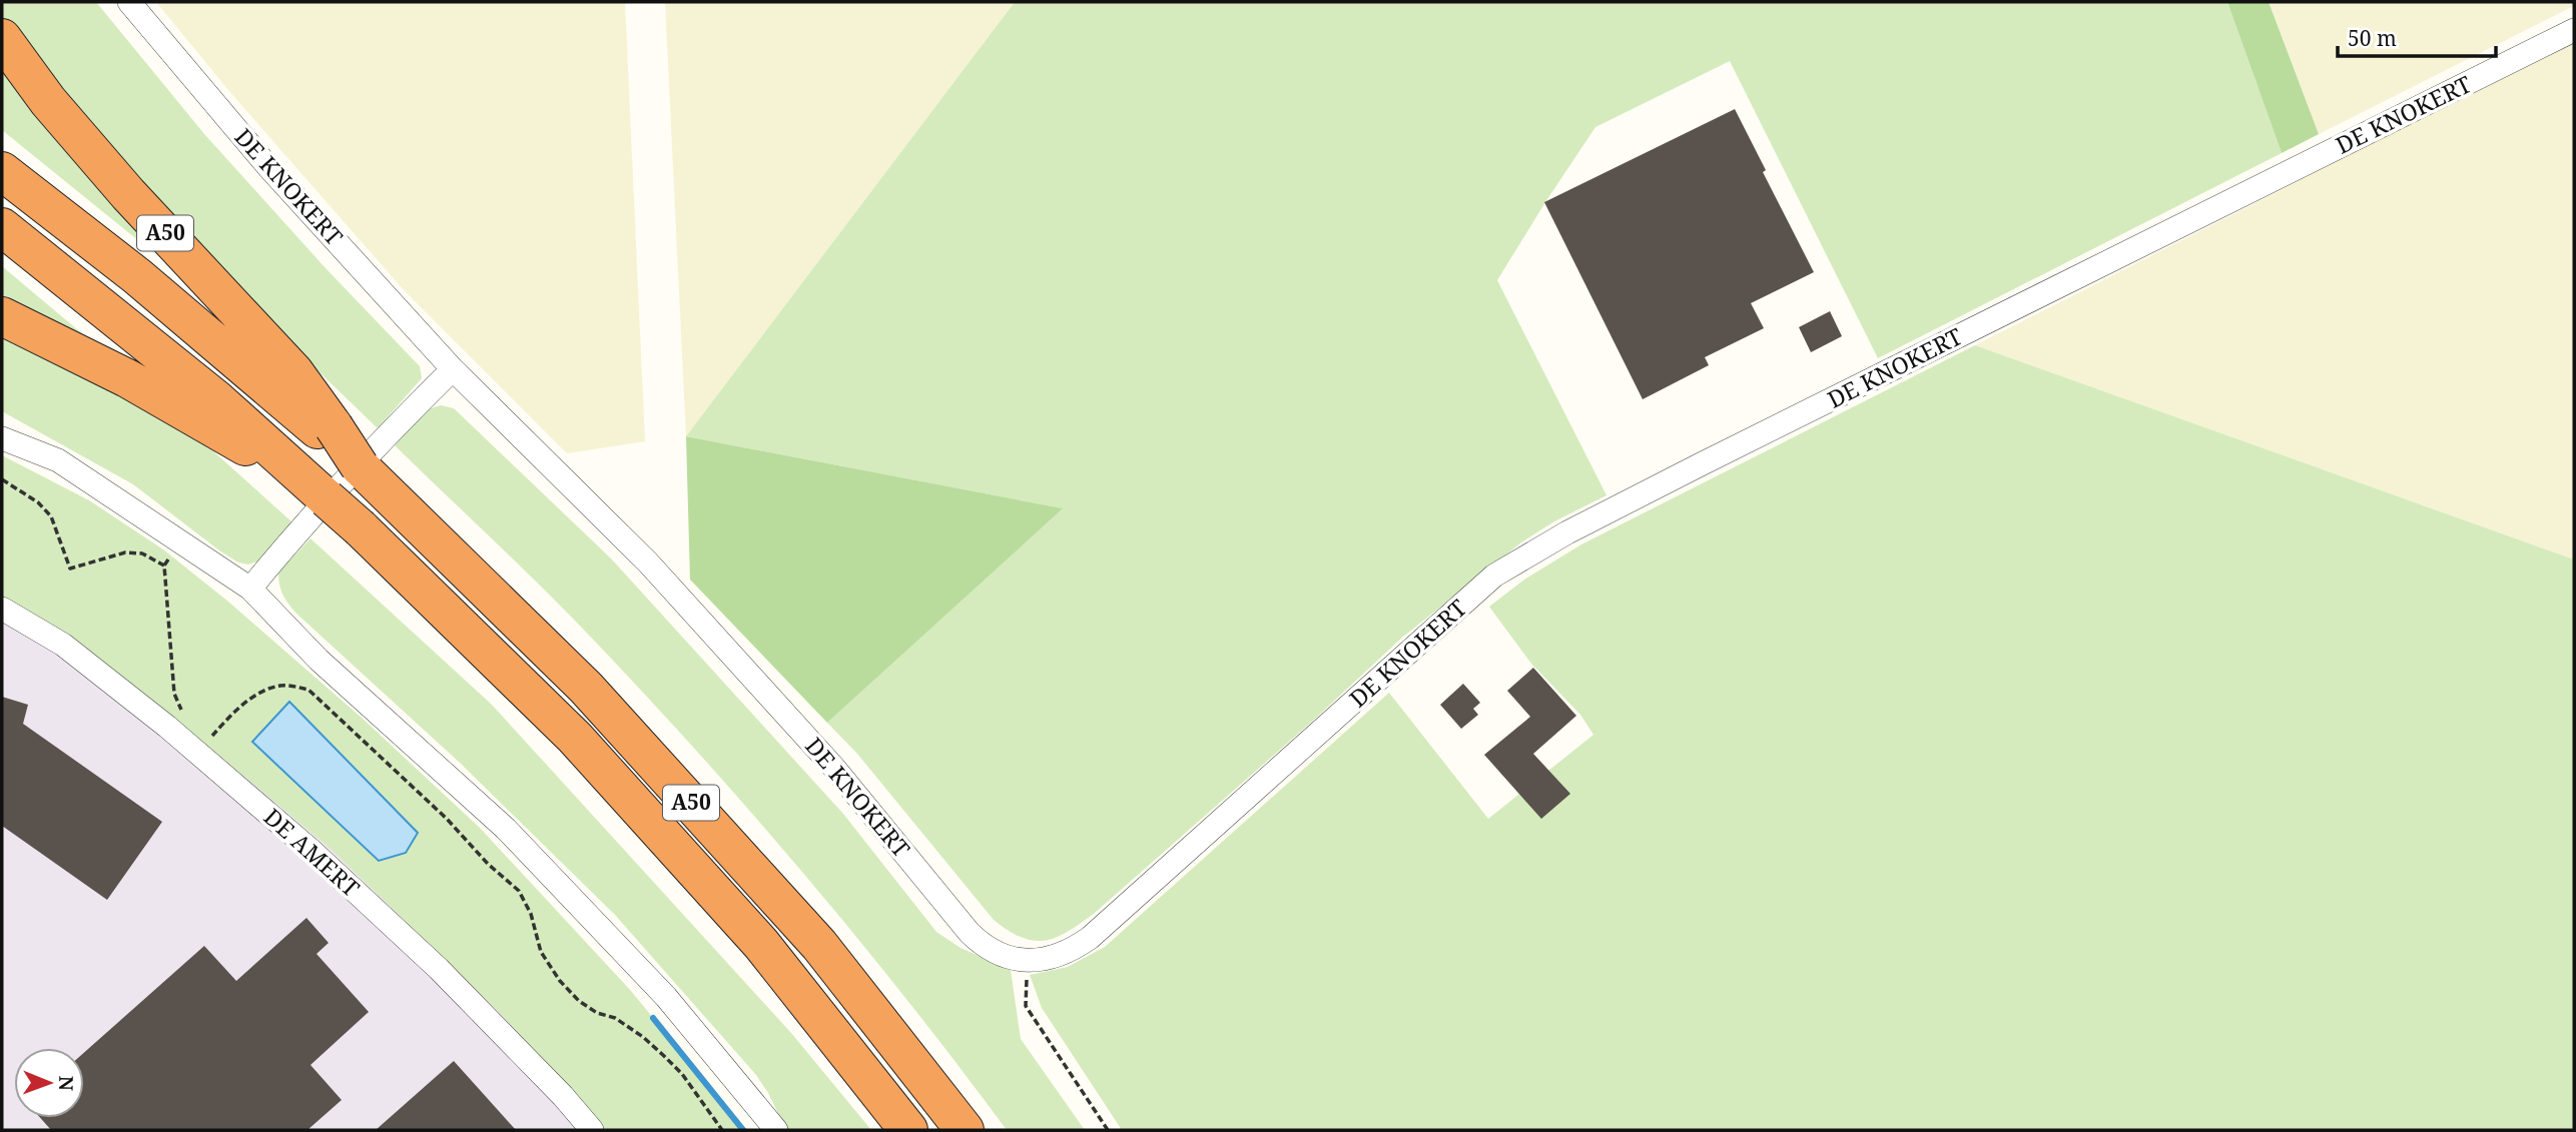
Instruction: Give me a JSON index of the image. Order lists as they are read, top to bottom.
{
  "streets": {
    "highway": ["A50"],
    "street": ["DE KNOKERT", "DE AMERT"]
  },
  "scale_bar": "50 m",
  "north": "right"
}
